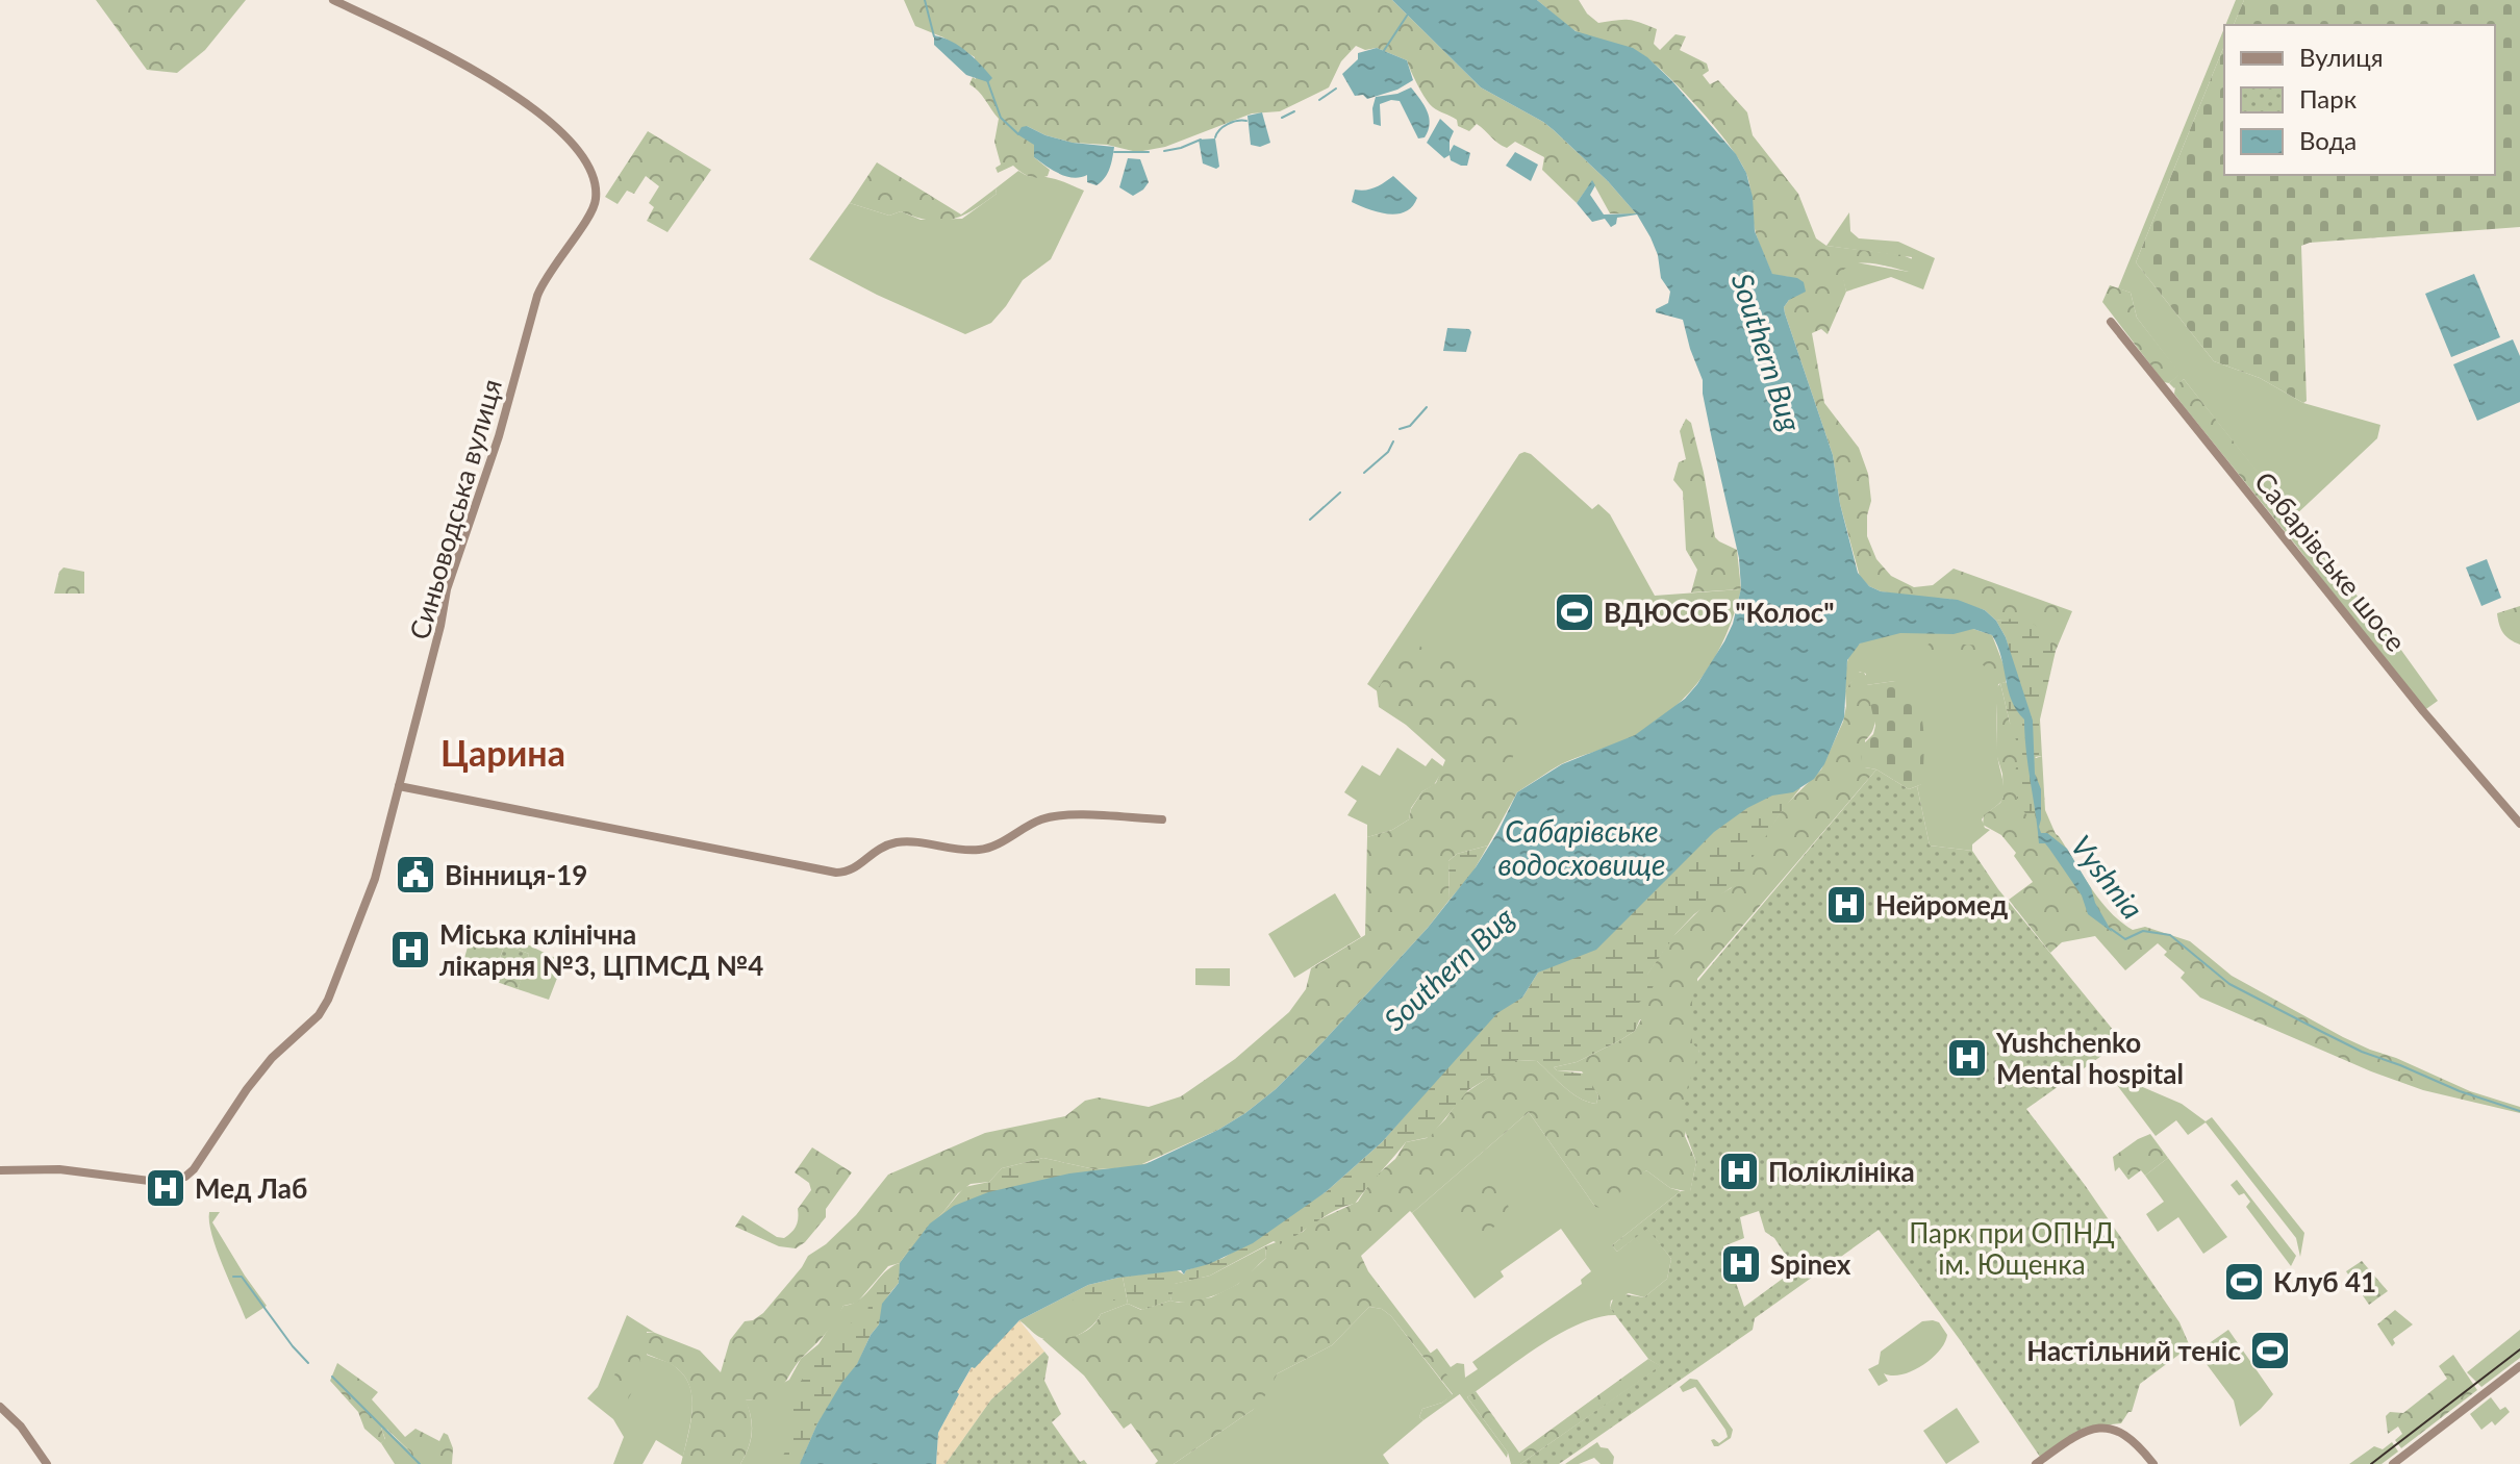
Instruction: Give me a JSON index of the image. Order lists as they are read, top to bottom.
{
  "streets": {
    "street": ["Синьоводська вулиця", "Сабарівське шосе"]
  },
  "districts": ["Царина"],
  "water": ["Southern Bug", "Сабарівське водосховище", "Vyshnia"],
  "parks": ["Парк при ОПНД ім. Ющенка"],
  "places": {
    "sports": ["ВДЮСОБ \"Колос\"", "Клуб 41", "Настільний теніс"],
    "public building": ["Вінниця-19"],
    "hospital": [
      "Нейромед",
      "Міська клінічна лікарня №3, ЦПМСД №4",
      "Yushchenko Mental hospital",
      "Поліклініка",
      "Мед Лаб",
      "Spinex"
    ]
  },
  "legend": ["Вулиця", "Парк", "Вода"]
}
